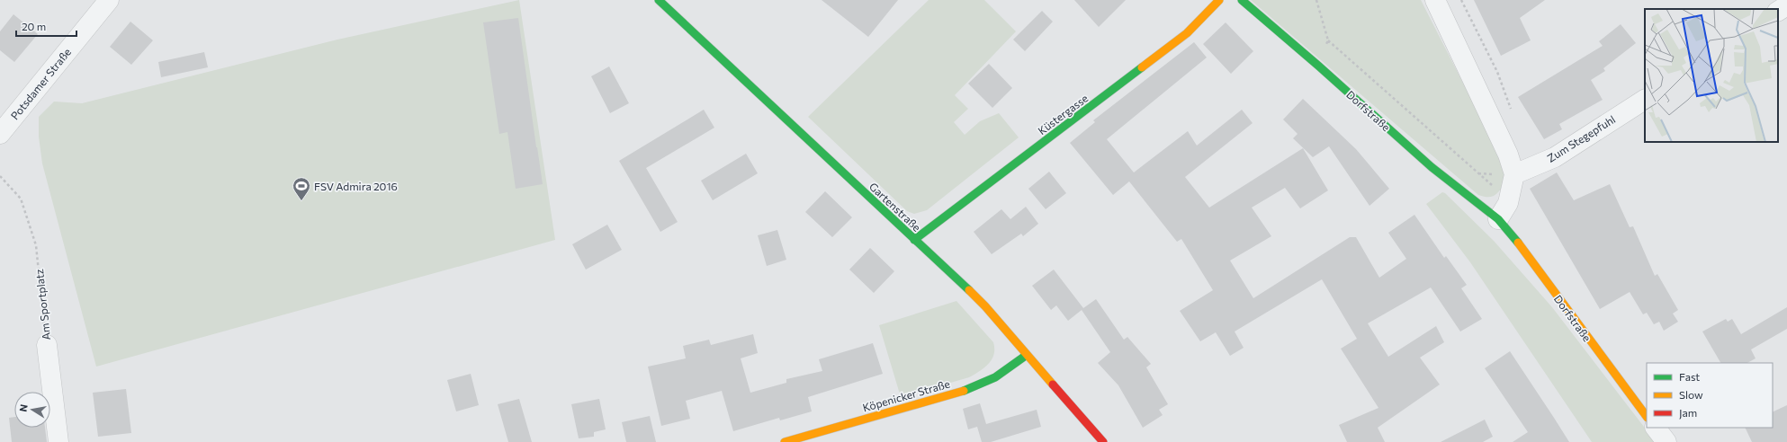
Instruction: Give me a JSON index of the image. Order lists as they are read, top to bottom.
{
  "streets": {
    "street": [
      "Potsdamer Straße",
      "Dorfstraße",
      "Küstergasse",
      "Zum Stegepfuhl",
      "Gartenstraße",
      "Am Sportplatz",
      "Köpenicker Straße"
    ]
  },
  "crossings": [
    ["Küstergasse", "Gartenstraße"],
    ["Gartenstraße", "Köpenicker Straße"]
  ],
  "places": {
    "sports": ["FSV Admira 2016"]
  },
  "legend": ["Fast", "Slow", "Jam"],
  "scale_bar": "20 m",
  "north": "left"
}
